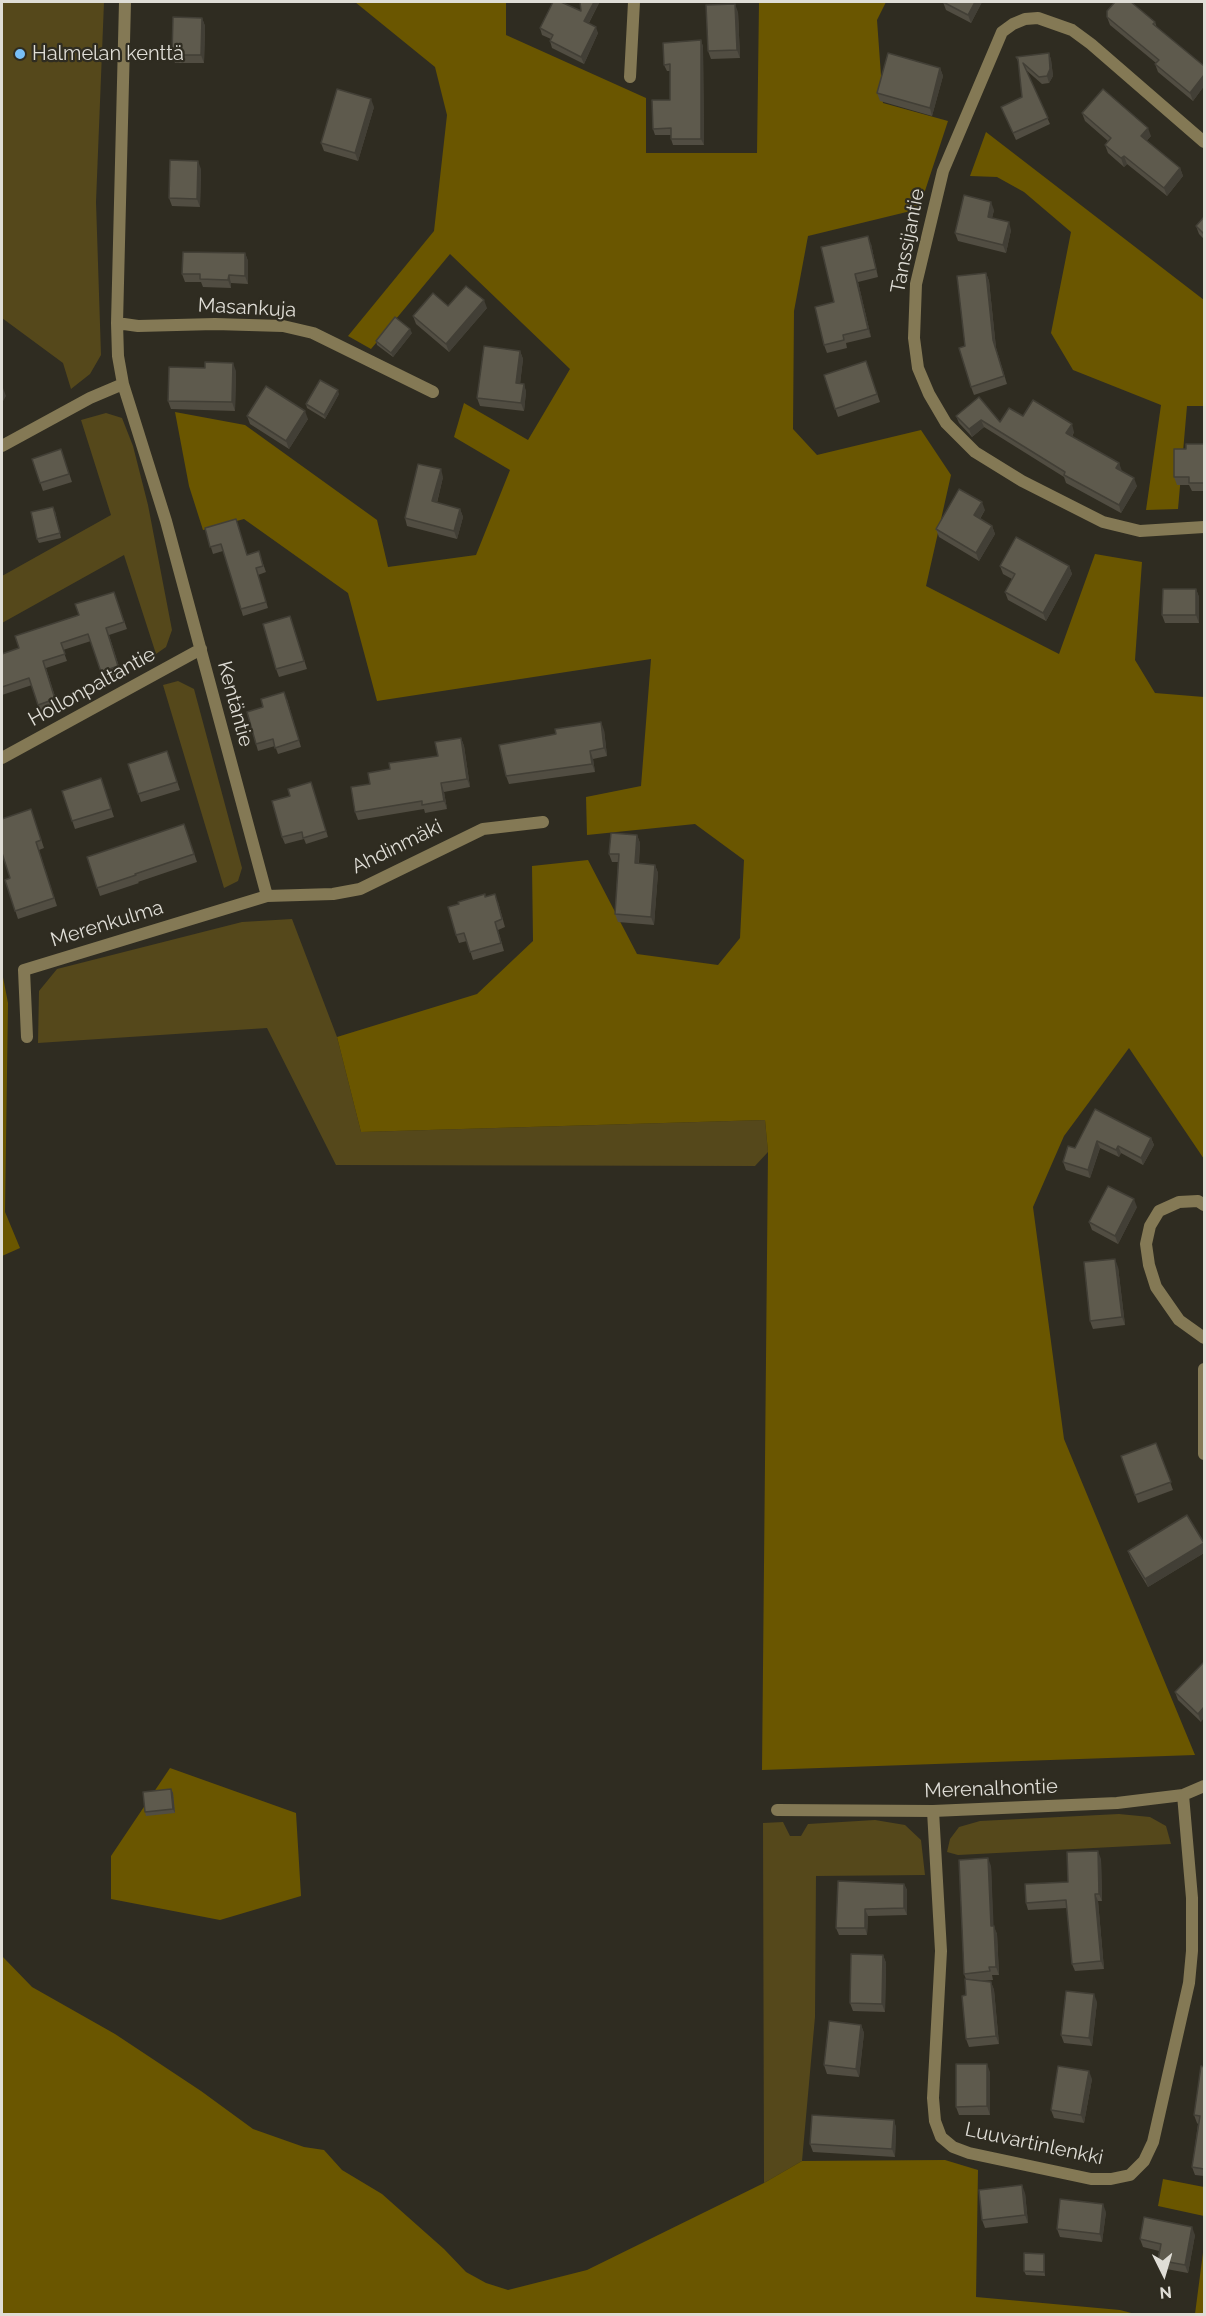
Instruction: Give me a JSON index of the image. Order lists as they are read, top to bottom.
{
  "streets": {
    "street": [
      "Tanssijantie",
      "Masankuja",
      "Hollonpaltantie",
      "Kentäntie",
      "Ahdinmäki",
      "Merenkulma",
      "Merenalhontie",
      "Luuvartinlenkki"
    ]
  },
  "crossings": [
    ["Hollonpaltantie", "Kentäntie"],
    ["Kentäntie", "Ahdinmäki"],
    ["Kentäntie", "Merenkulma"],
    ["Ahdinmäki", "Merenkulma"],
    ["Merenalhontie", "Luuvartinlenkki"]
  ],
  "places": ["Halmelan kenttä"],
  "north": "bottom"
}
